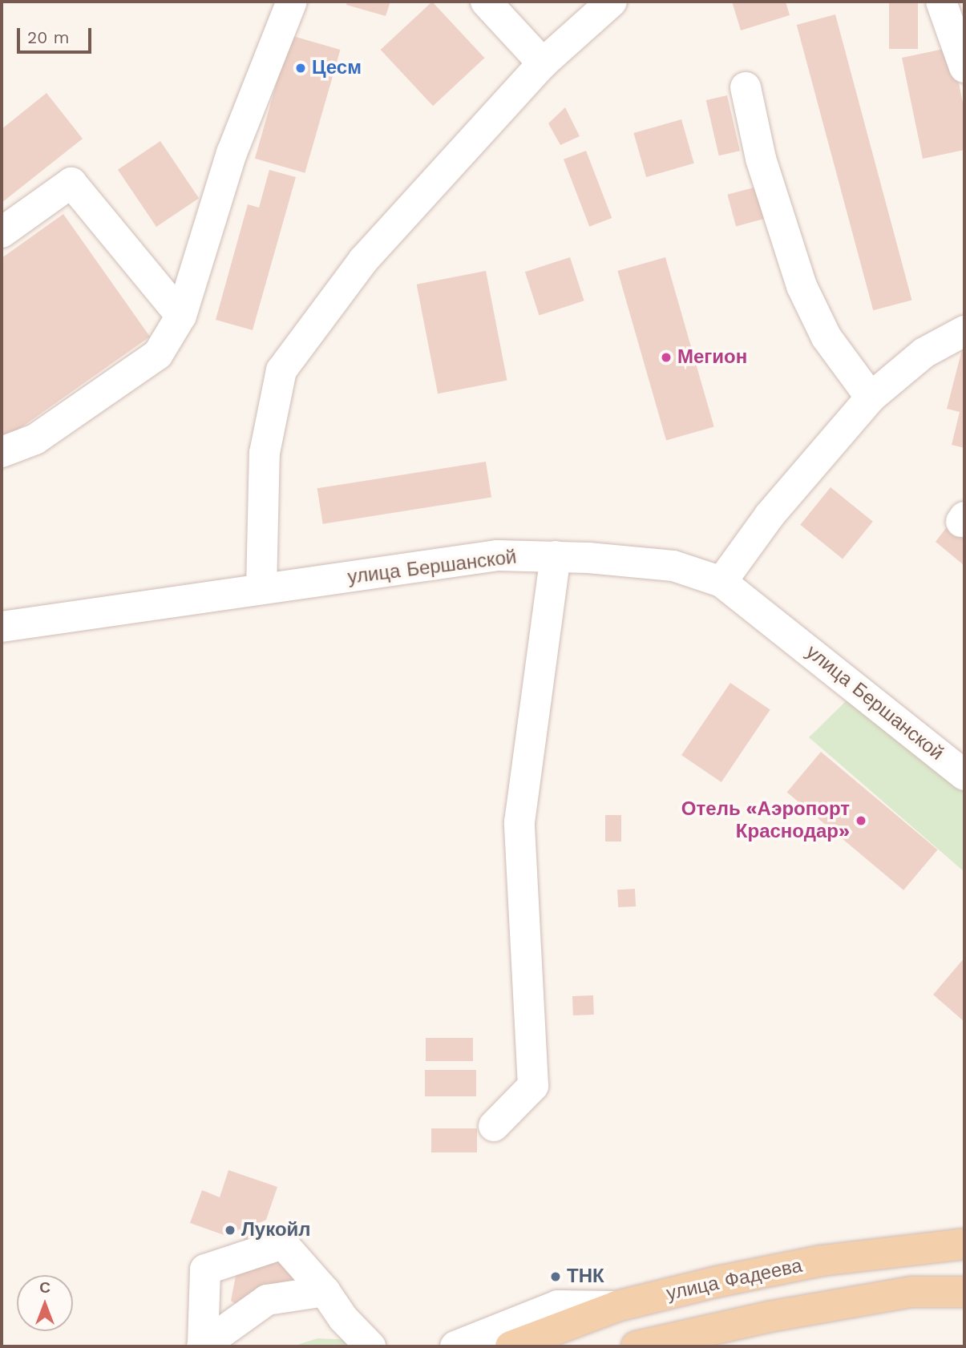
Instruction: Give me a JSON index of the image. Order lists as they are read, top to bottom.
{
  "streets": {
    "main road": ["улица Фадеева"],
    "street": ["улица Бершанской"]
  },
  "places": [
    "Цесм",
    "Мегион",
    "Отель «Аэропорт Краснодар»",
    "Лукойл",
    "ТНК"
  ],
  "scale_bar": "20 m",
  "north": "top"
}
